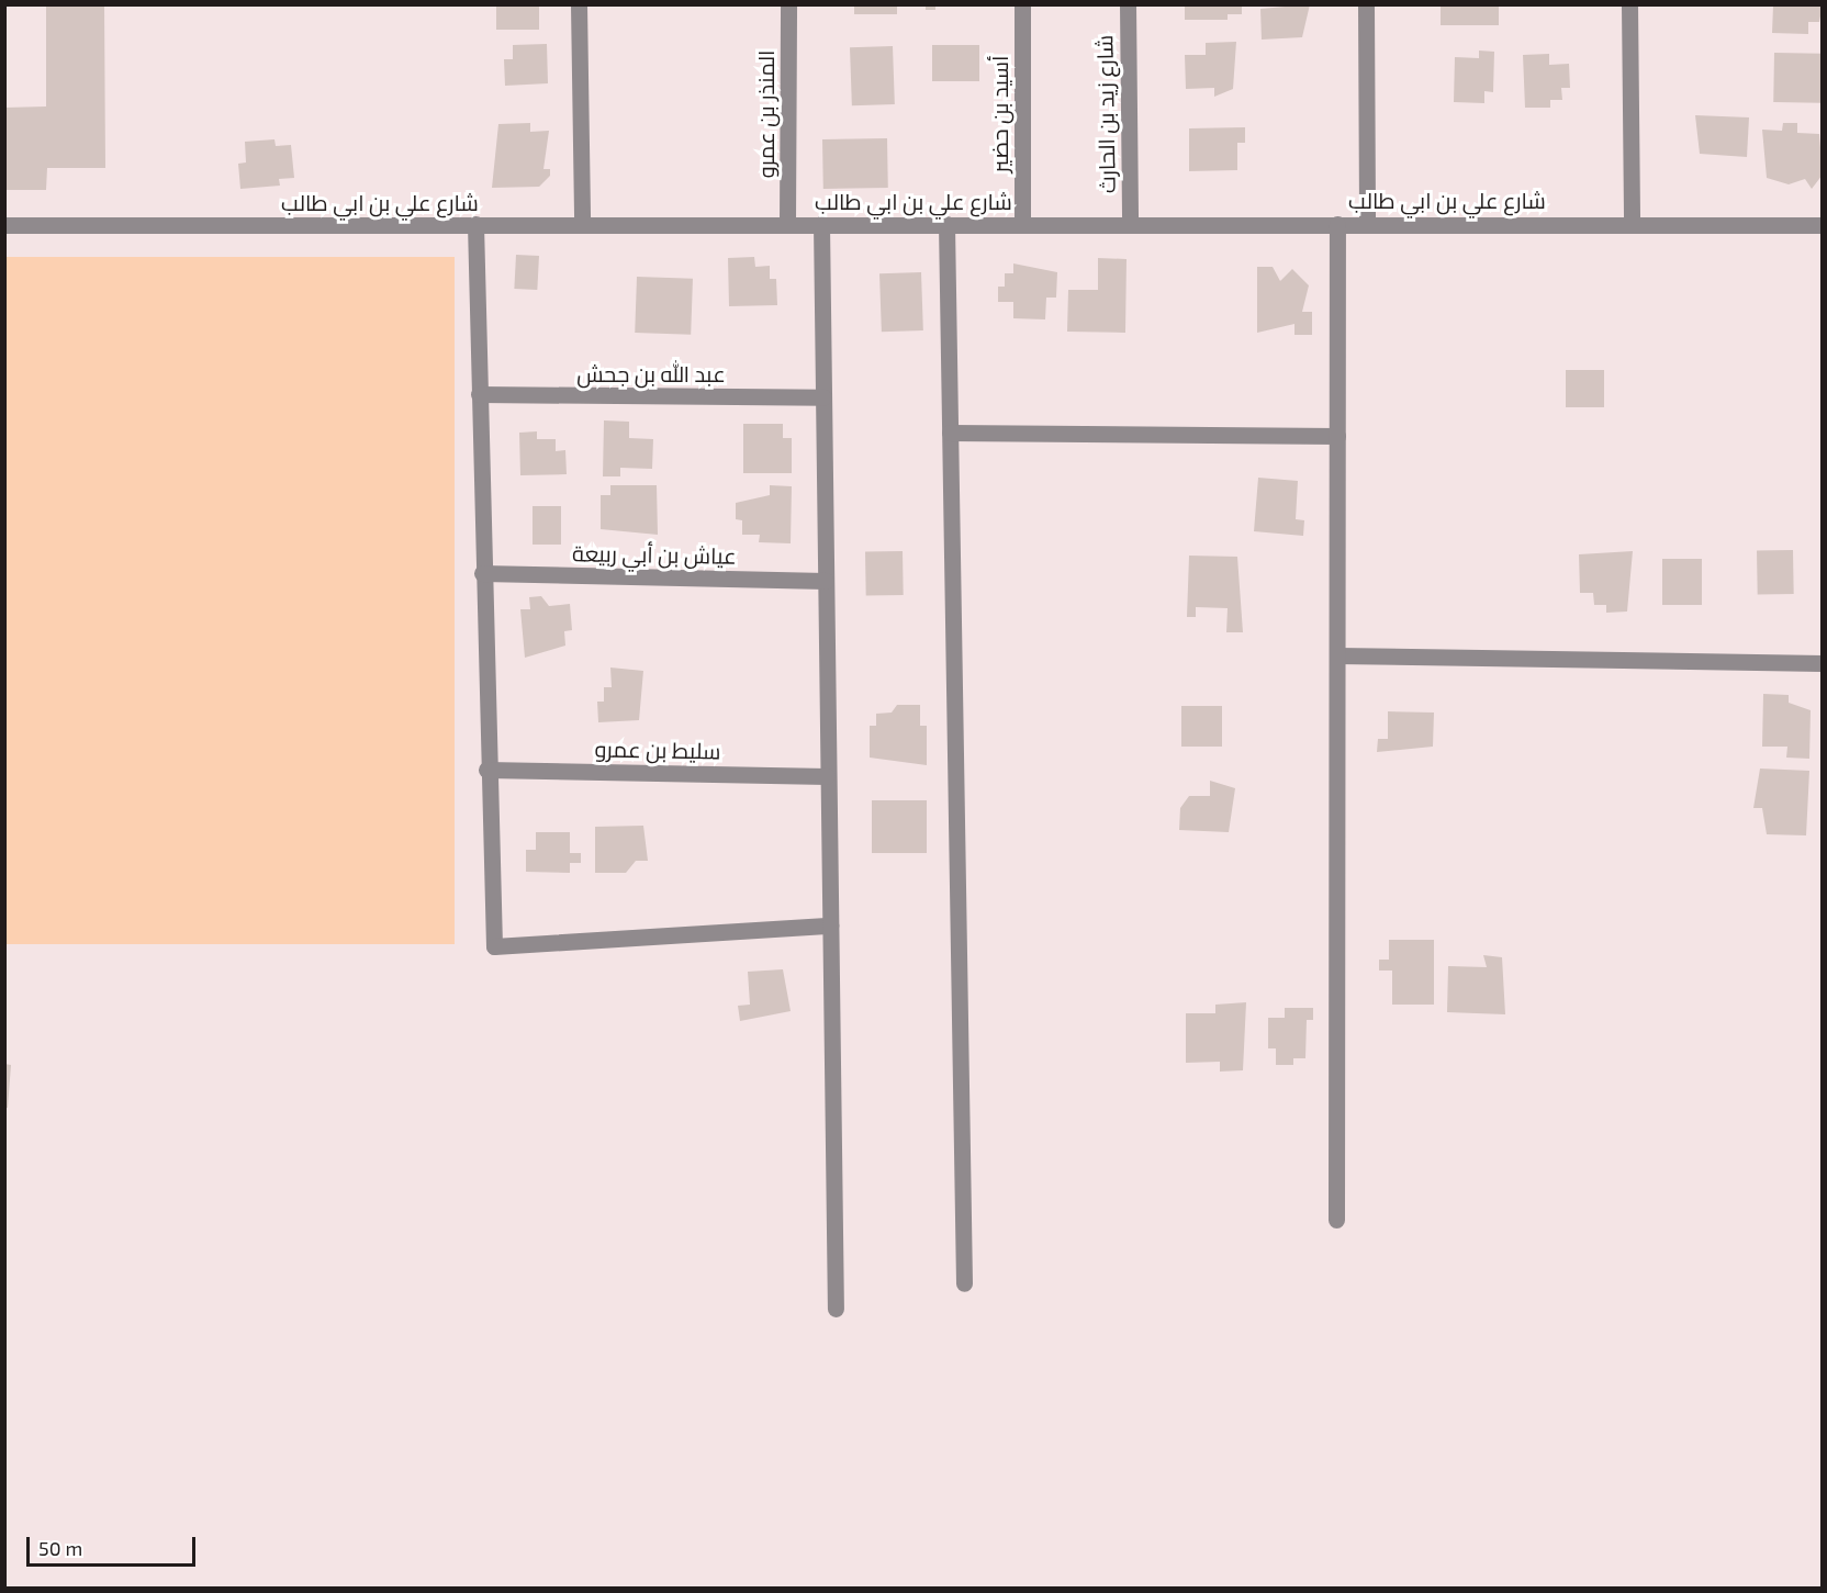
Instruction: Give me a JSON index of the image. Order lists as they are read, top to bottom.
{
  "streets": {
    "street": [
      "المنذر بن عمرو",
      "أسيد بن حضير",
      "شارع زيد بن الحارث",
      "شارع علي بن ابي طالب",
      "عبد الله بن جحش",
      "عياش بن أبي ربيعة",
      "سليط بن عمرو"
    ]
  },
  "crossings": [
    ["المنذر بن عمرو", "شارع علي بن ابي طالب"],
    ["أسيد بن حضير", "شارع علي بن ابي طالب"],
    ["شارع زيد بن الحارث", "شارع علي بن ابي طالب"]
  ],
  "scale_bar": "50 m"
}
